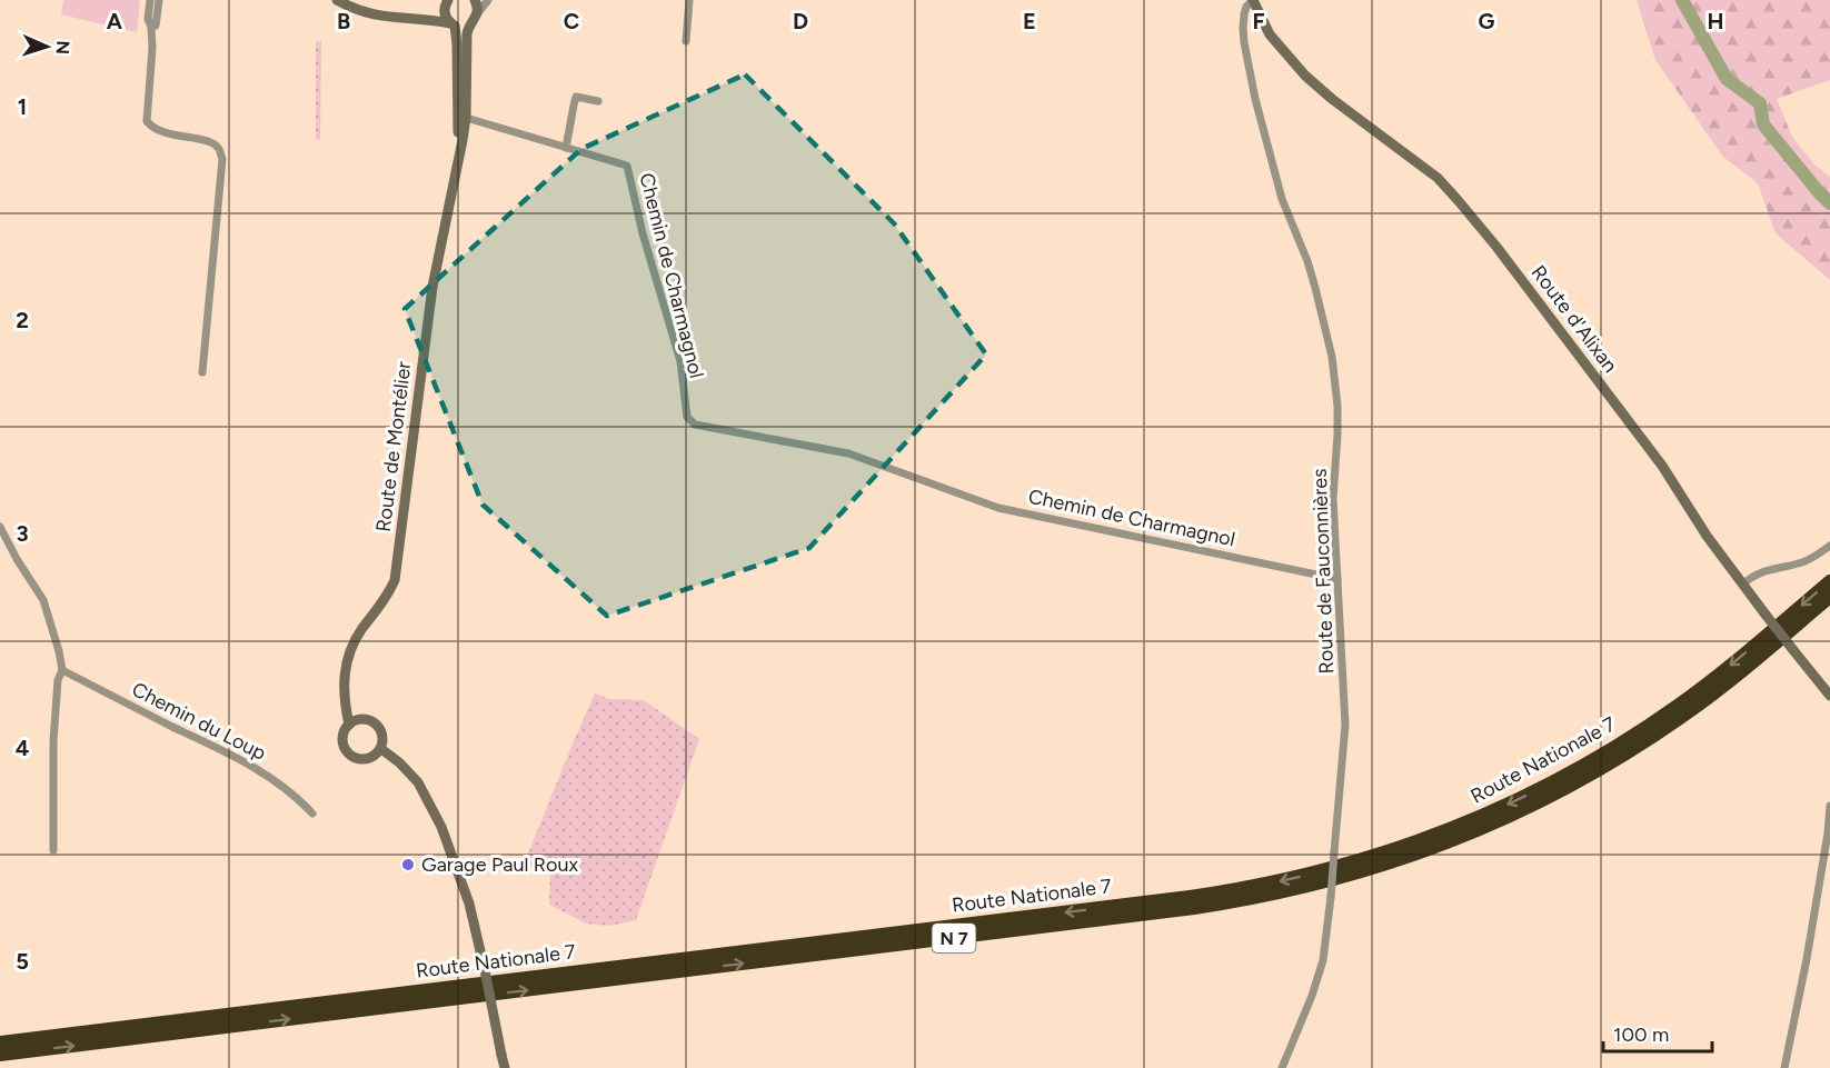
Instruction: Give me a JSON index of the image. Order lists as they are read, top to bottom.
{
  "streets": {
    "highway": ["Route Nationale 7", "N 7"],
    "main road": ["Route d'Alixan", "Route de Montélier"],
    "street": ["Chemin de Charmagnol", "Route de Fauconnières", "Chemin du Loup"]
  },
  "crossings": [
    ["Chemin de Charmagnol", "Route de Montélier"],
    ["Chemin de Charmagnol", "Route de Fauconnières"],
    ["Route d'Alixan", "Route de Fauconnières"]
  ],
  "places": ["Garage Paul Roux"],
  "scale_bar": "100 m",
  "north": "right",
  "grid": {
    "columns": [
      "A",
      "B",
      "C",
      "D",
      "E",
      "F",
      "G",
      "H"
    ],
    "rows": [
      "1",
      "2",
      "3",
      "4",
      "5"
    ]
  }
}
